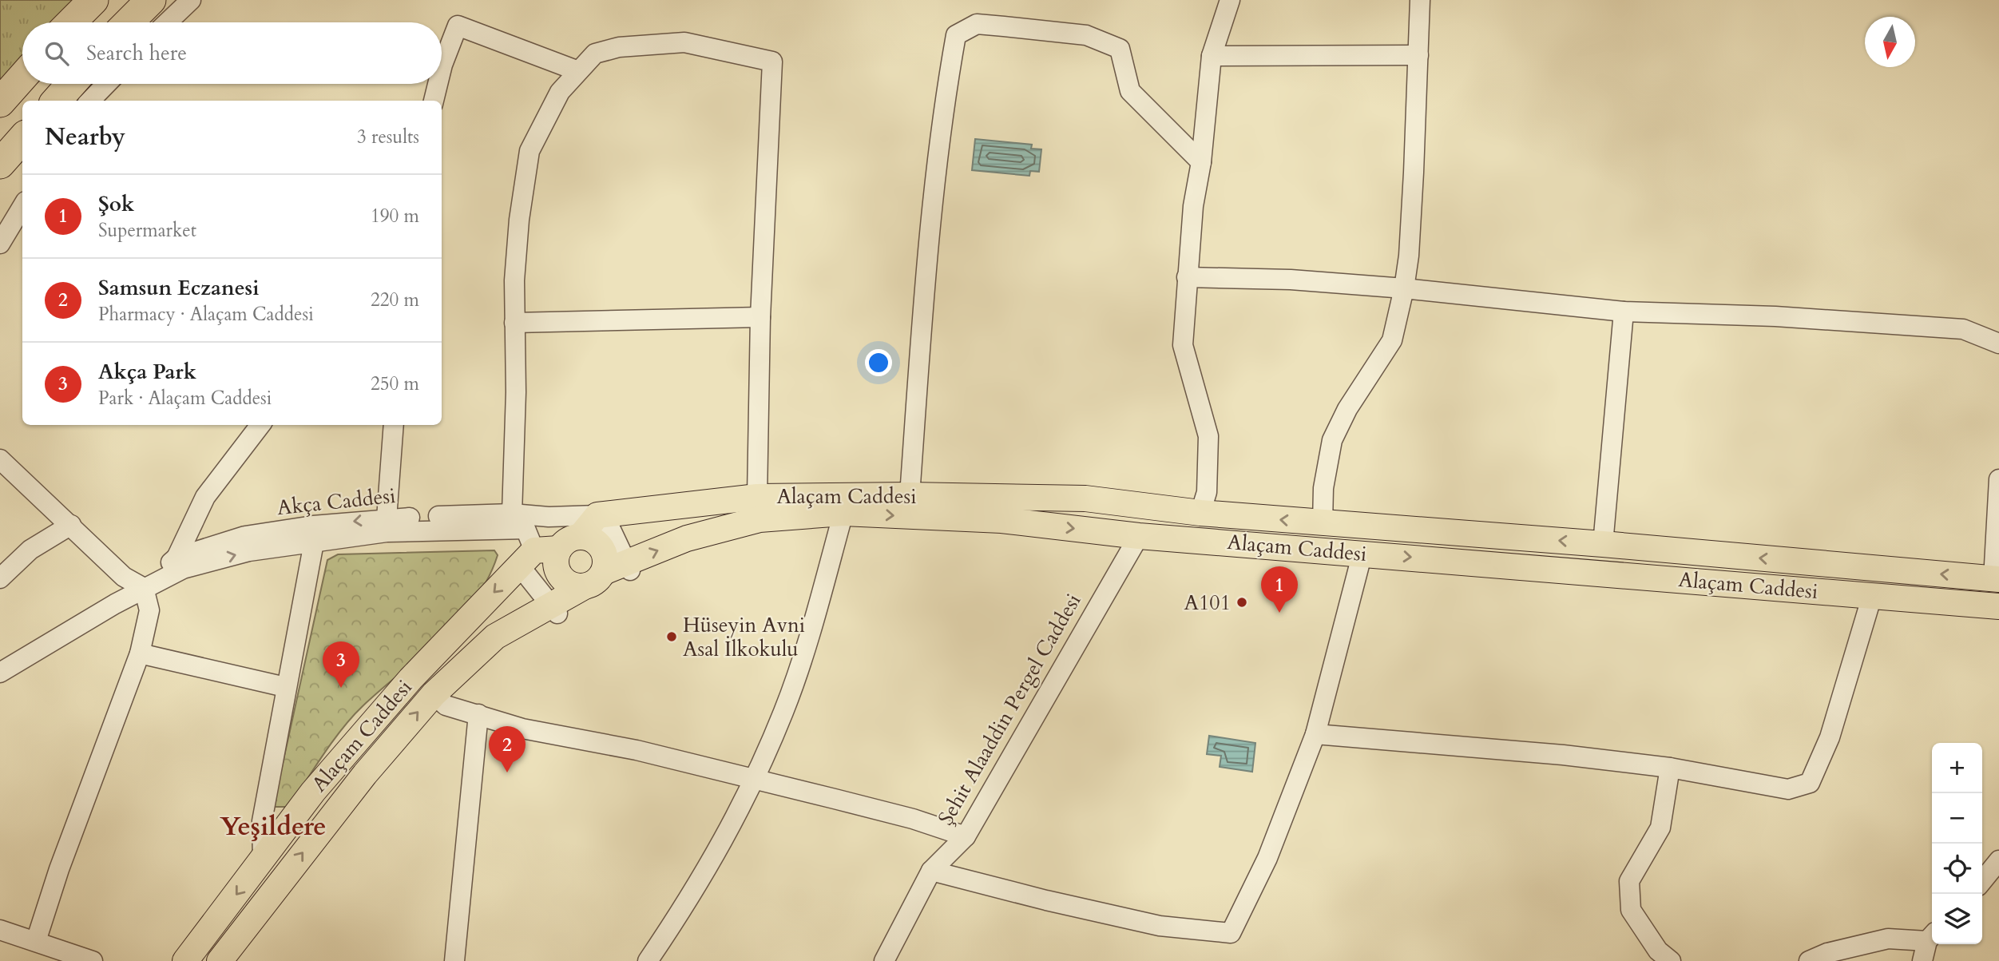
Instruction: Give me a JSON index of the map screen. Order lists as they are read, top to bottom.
{
  "streets": {
    "main road": ["Alaçam Caddesi"],
    "street": ["Akça Caddesi", "Şehit Alaaddin Pergel Caddesi"]
  },
  "crossings": [
    ["Alaçam Caddesi", "Akça Caddesi"],
    ["Alaçam Caddesi", "Şehit Alaaddin Pergel Caddesi"]
  ],
  "districts": ["Yeşildere"],
  "places": ["A101", "Hüseyin Avni Asal İlkokulu"],
  "north": "bottom",
  "page": {
    "search": "Search here",
    "heading": ["Nearby", "3 results"],
    "list": [
      {
        "mark": "1",
        "name": "Şok",
        "note": "Supermarket",
        "value": "190 m"
      },
      {
        "mark": "2",
        "name": "Samsun Eczanesi",
        "note": "Pharmacy · Alaçam Caddesi",
        "value": "220 m"
      },
      {
        "mark": "3",
        "name": "Akça Park",
        "note": "Park · Alaçam Caddesi",
        "value": "250 m"
      }
    ],
    "pins": ["1", "3", "2"],
    "map_buttons": ["+", "−"]
  }
}
